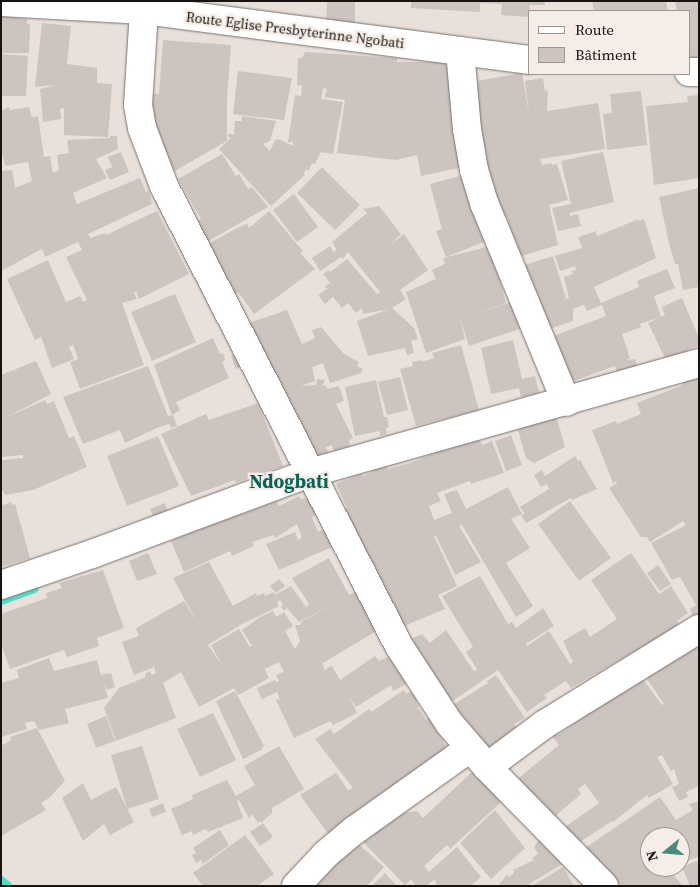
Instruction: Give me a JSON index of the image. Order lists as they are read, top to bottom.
{
  "streets": {
    "street": ["Route Eglise Presbyterinne Ngobati"]
  },
  "districts": ["Ndogbati"],
  "legend": ["Route", "Bâtiment"],
  "north": "left"
}
